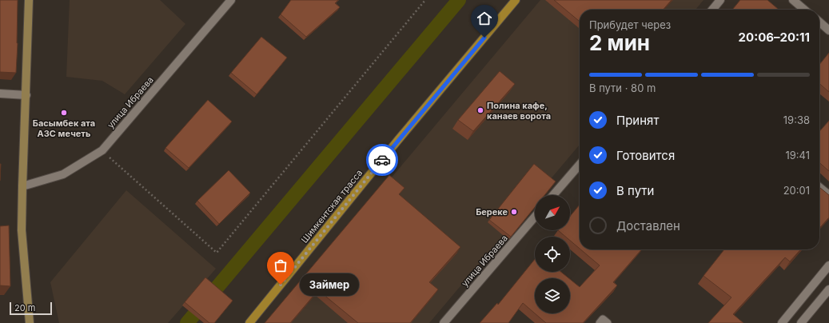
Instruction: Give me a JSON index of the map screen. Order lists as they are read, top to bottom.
{
  "streets": {
    "main road": ["Шимкентская трасса"],
    "street": ["улица Ибраева"]
  },
  "places": [
    "Полина кафе, канаев ворота",
    "Басымбек ата АЗС мечеть",
    "Береке",
    "Займер"
  ],
  "scale_bar": "20 m",
  "north": "top right",
  "page": {
    "heading": ["2 мин", "Прибудет через", "20:06–20:11"],
    "bar": "В пути · 80 m",
    "list": [
      ["Принят", "19:38"],
      ["Готовится", "19:41"],
      ["В пути", "20:01"],
      "Доставлен"
    ],
    "bubble": "Займер",
    "scale": "20 m"
  }
}
